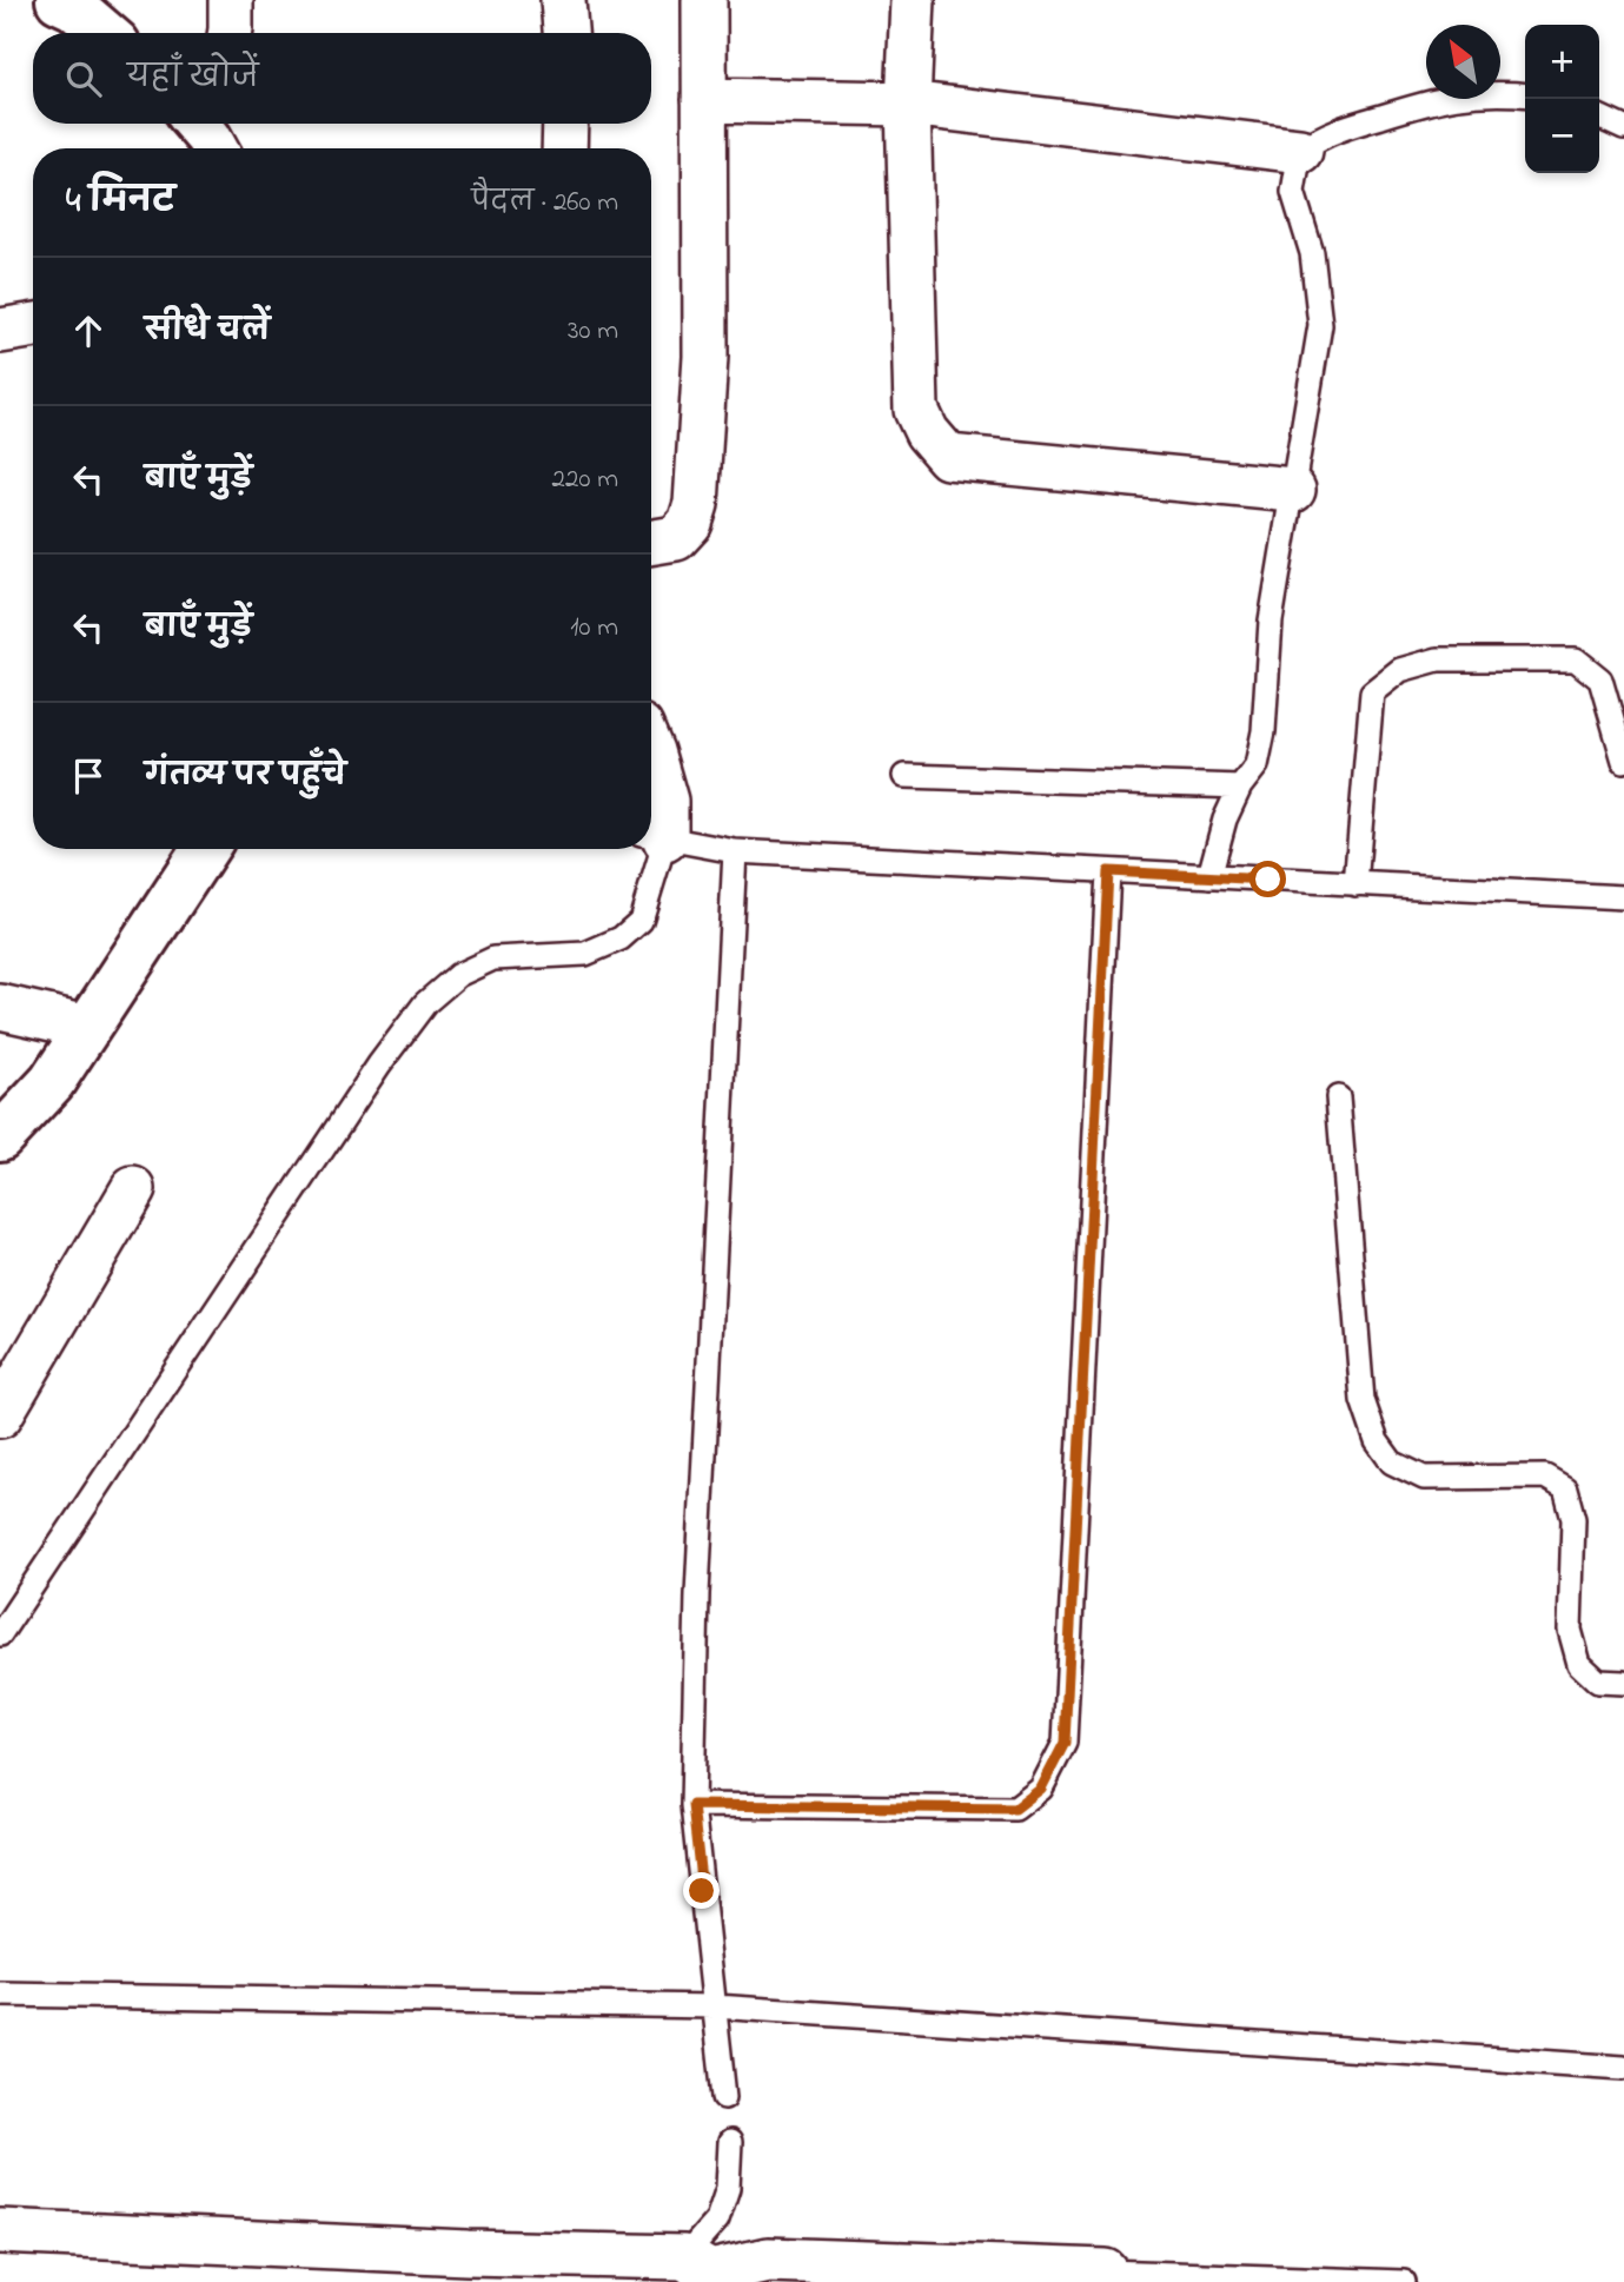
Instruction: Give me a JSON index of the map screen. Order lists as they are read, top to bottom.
{
  "north": "top left",
  "page": {
    "map_buttons": ["+", "−"],
    "search": "यहाँ खोजें",
    "heading": ["4 मिनट", "पैदल · 260 m"],
    "list": [
      ["सीधे चलें", "30 m"],
      ["बाएँ मुड़ें", "220 m"],
      ["बाएँ मुड़ें", "10 m"],
      "गंतव्य पर पहुँचे"
    ]
  }
}
